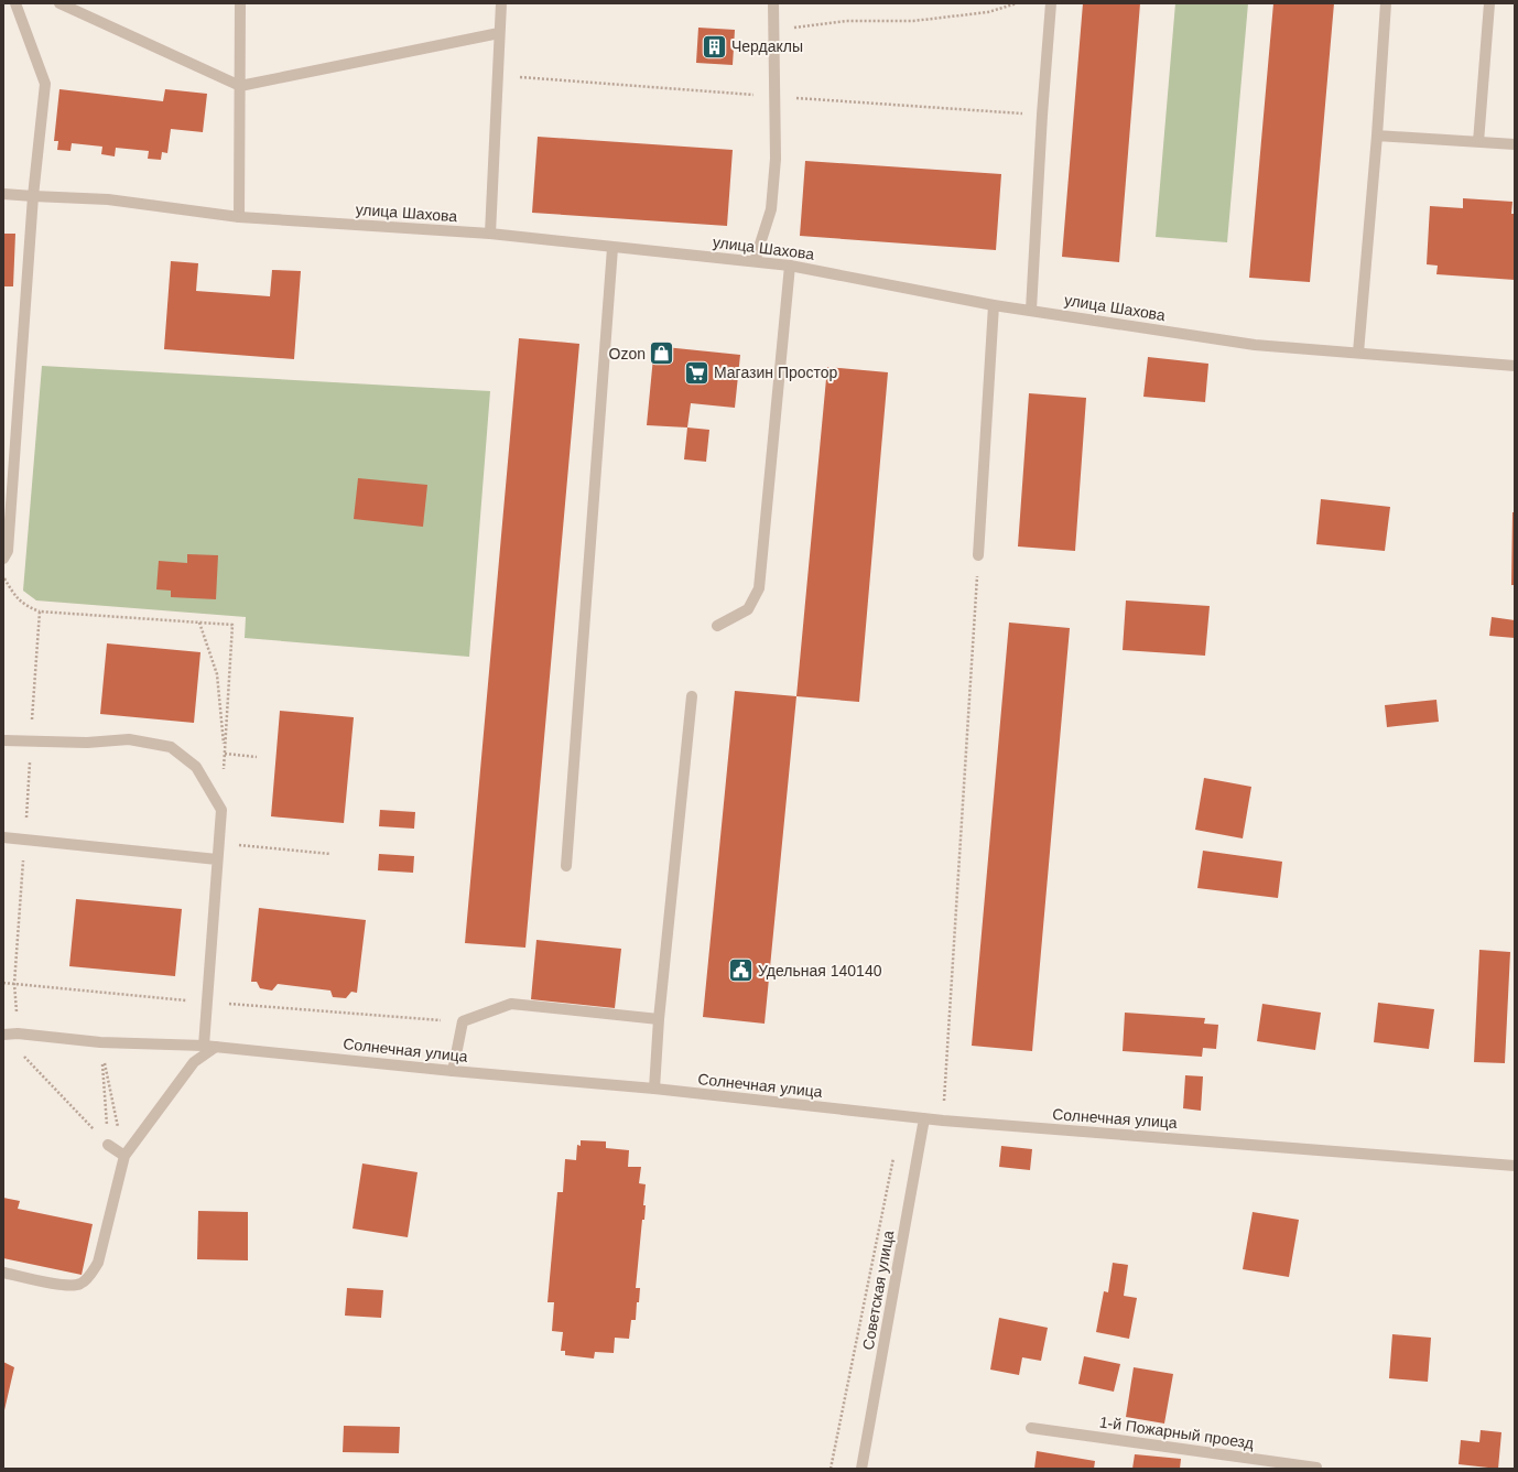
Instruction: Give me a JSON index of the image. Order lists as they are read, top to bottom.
{
  "streets": {
    "street": [
      "улица Шахова",
      "Солнечная улица",
      "Советская улица",
      "1-й Пожарный проезд"
    ]
  },
  "crossings": [
    ["Солнечная улица", "Советская улица"]
  ],
  "places": {
    "building": ["Чердаклы"],
    "shop": ["Ozon"],
    "supermarket": ["Магазин Простор"],
    "public building": ["Удельная 140140"]
  }
}
